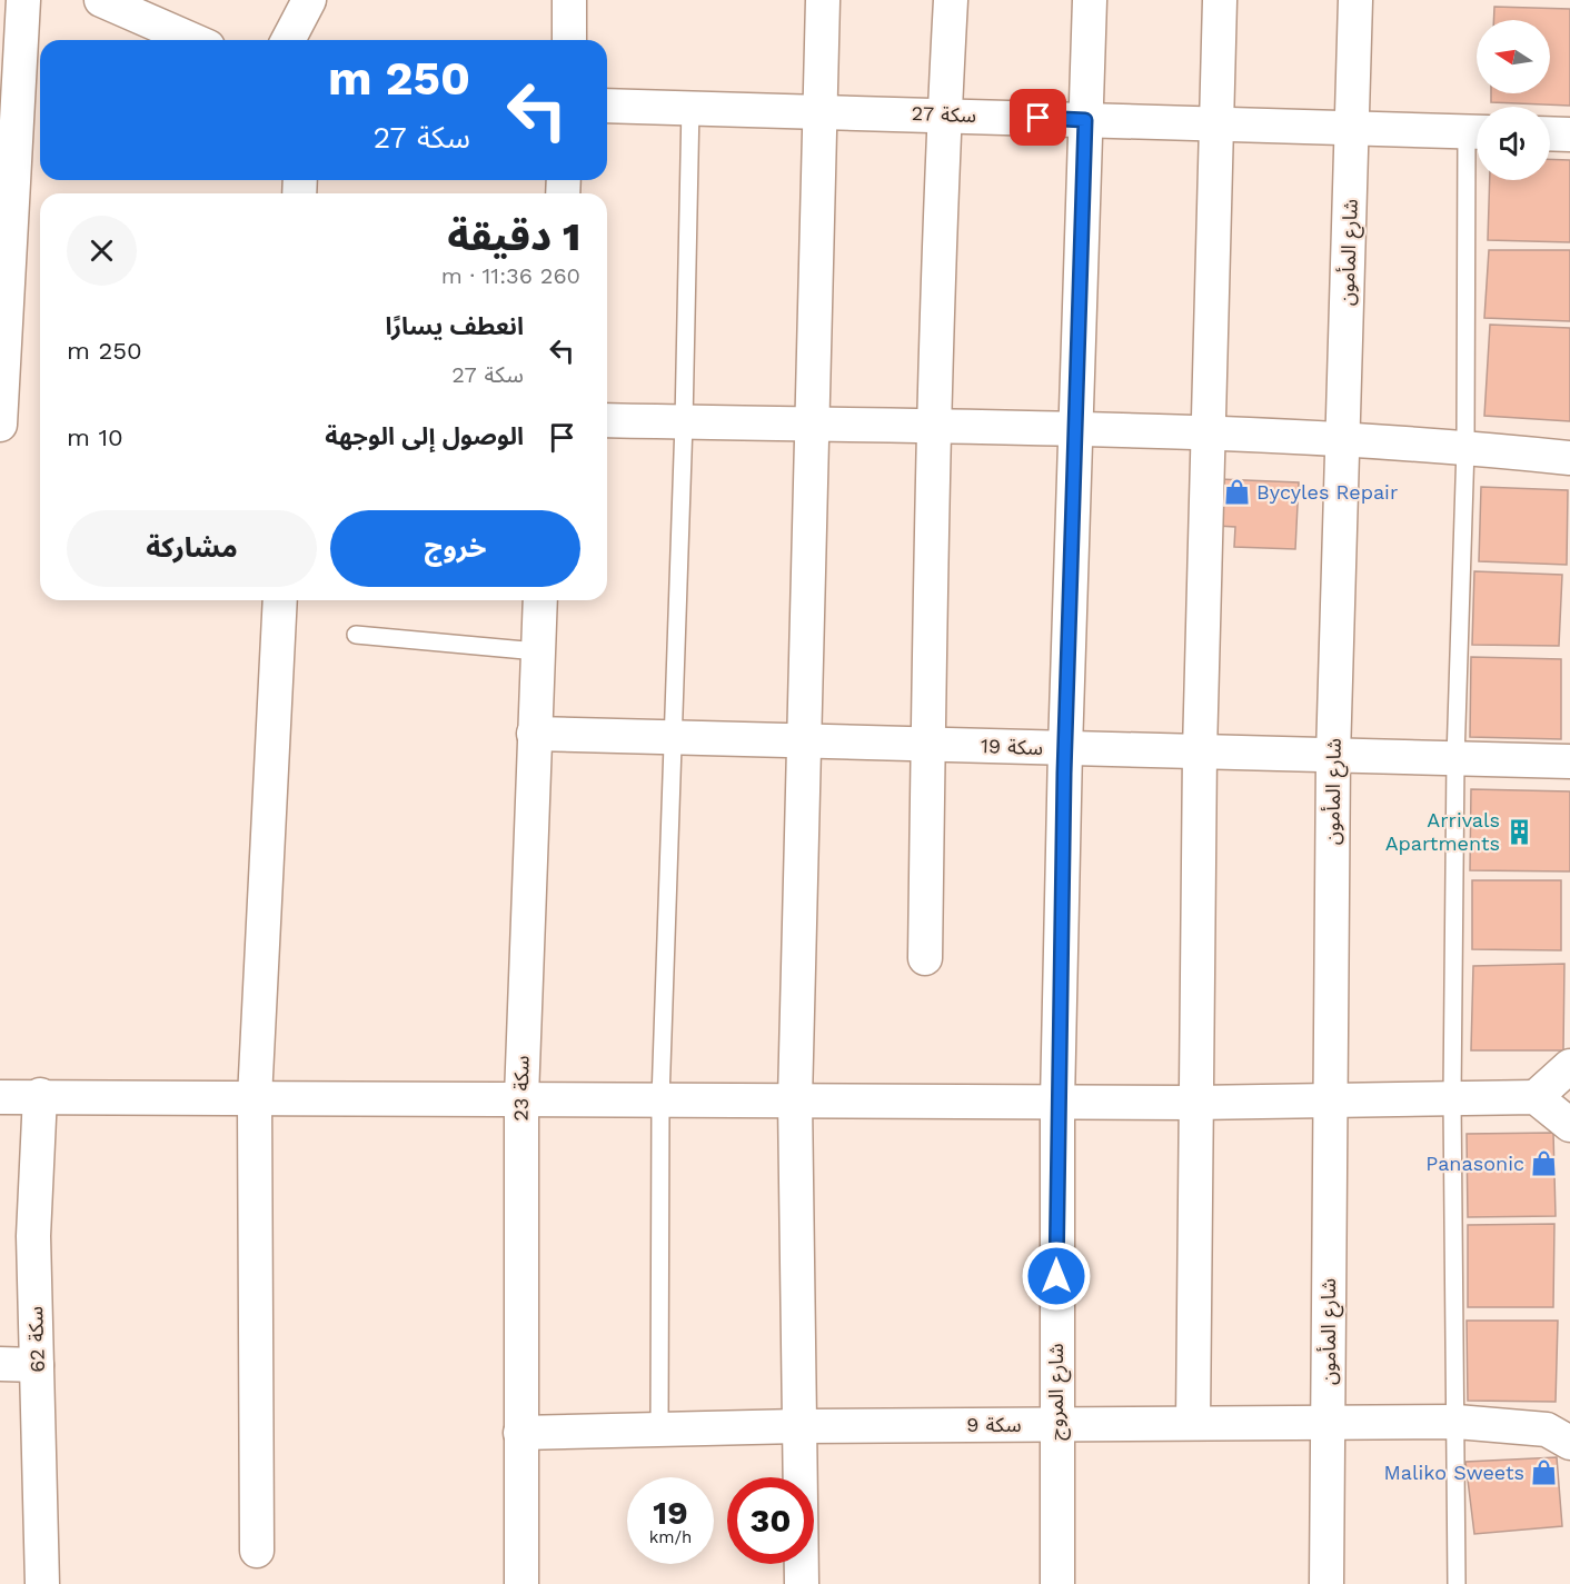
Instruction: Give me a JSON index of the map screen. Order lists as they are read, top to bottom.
{
  "streets": {
    "street": [
      "سكة 27",
      "شارع المأمون",
      "سكة 19",
      "23 سكة",
      "سكة 62",
      "شارع المروج",
      "سكة 9"
    ]
  },
  "crossings": [
    ["سكة 27", "شارع المأمون"],
    ["سكة 27", "شارع المروج"],
    ["شارع المأمون", "سكة 19"],
    ["شارع المأمون", "سكة 9"],
    ["سكة 19", "23 سكة"],
    ["سكة 19", "شارع المروج"],
    ["23 سكة", "سكة 9"],
    ["شارع المروج", "سكة 9"]
  ],
  "places": {
    "shop": ["Bycyles Repair", "Panasonic", "Maliko Sweets"],
    "building": ["Arrivals Apartments"]
  },
  "north": "left",
  "page": {
    "turn": ["250 m", "سكة 27"],
    "heading": ["1 دقيقة", "260 m · 11:36"],
    "list": [
      {
        "name": "انعطف يسارًا",
        "note": "سكة 27",
        "value": "250 m"
      },
      {
        "name": "الوصول إلى الوجهة",
        "value": "10 m"
      }
    ],
    "buttons": ["خروج", "مشاركة"],
    "speed": "19 km/h",
    "limit": "30"
  }
}
